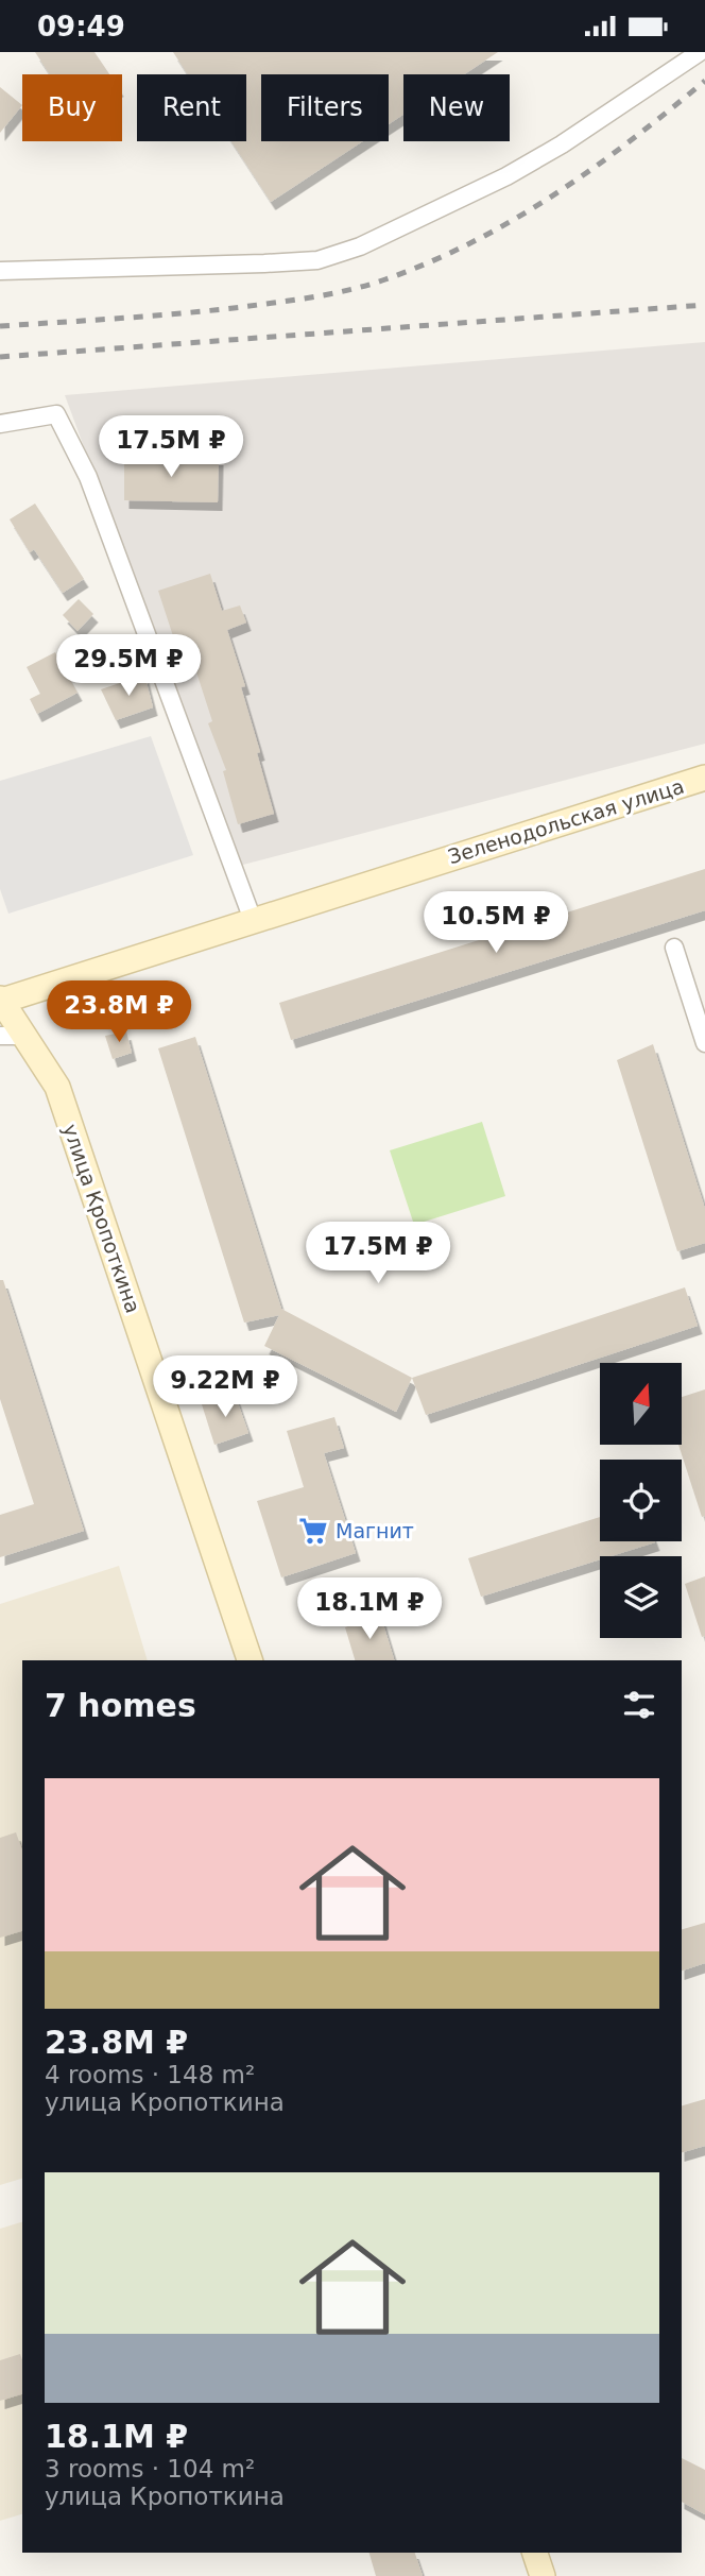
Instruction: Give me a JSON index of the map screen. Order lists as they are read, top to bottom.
{
  "streets": {
    "street": ["Зеленодольская улица", "улица Кропоткина"]
  },
  "crossings": [
    ["Зеленодольская улица", "улица Кропоткина"]
  ],
  "places": {
    "supermarket": ["Магнит"]
  },
  "north": "top",
  "page": {
    "status": "09:49",
    "chip": [
      "Buy",
      "Rent",
      "Filters",
      "New"
    ],
    "price": [
      "17.5M ₽",
      "29.5M ₽",
      "10.5M ₽",
      "23.8M ₽",
      "17.5M ₽",
      "9.22M ₽",
      "18.1M ₽"
    ],
    "heading": "7 homes",
    "list": [
      {
        "name": "23.8M ₽",
        "note": "4 rooms · 148 m² · улица Кропоткина"
      },
      {
        "name": "18.1M ₽",
        "note": "3 rooms · 104 m² · улица Кропоткина"
      }
    ]
  }
}
